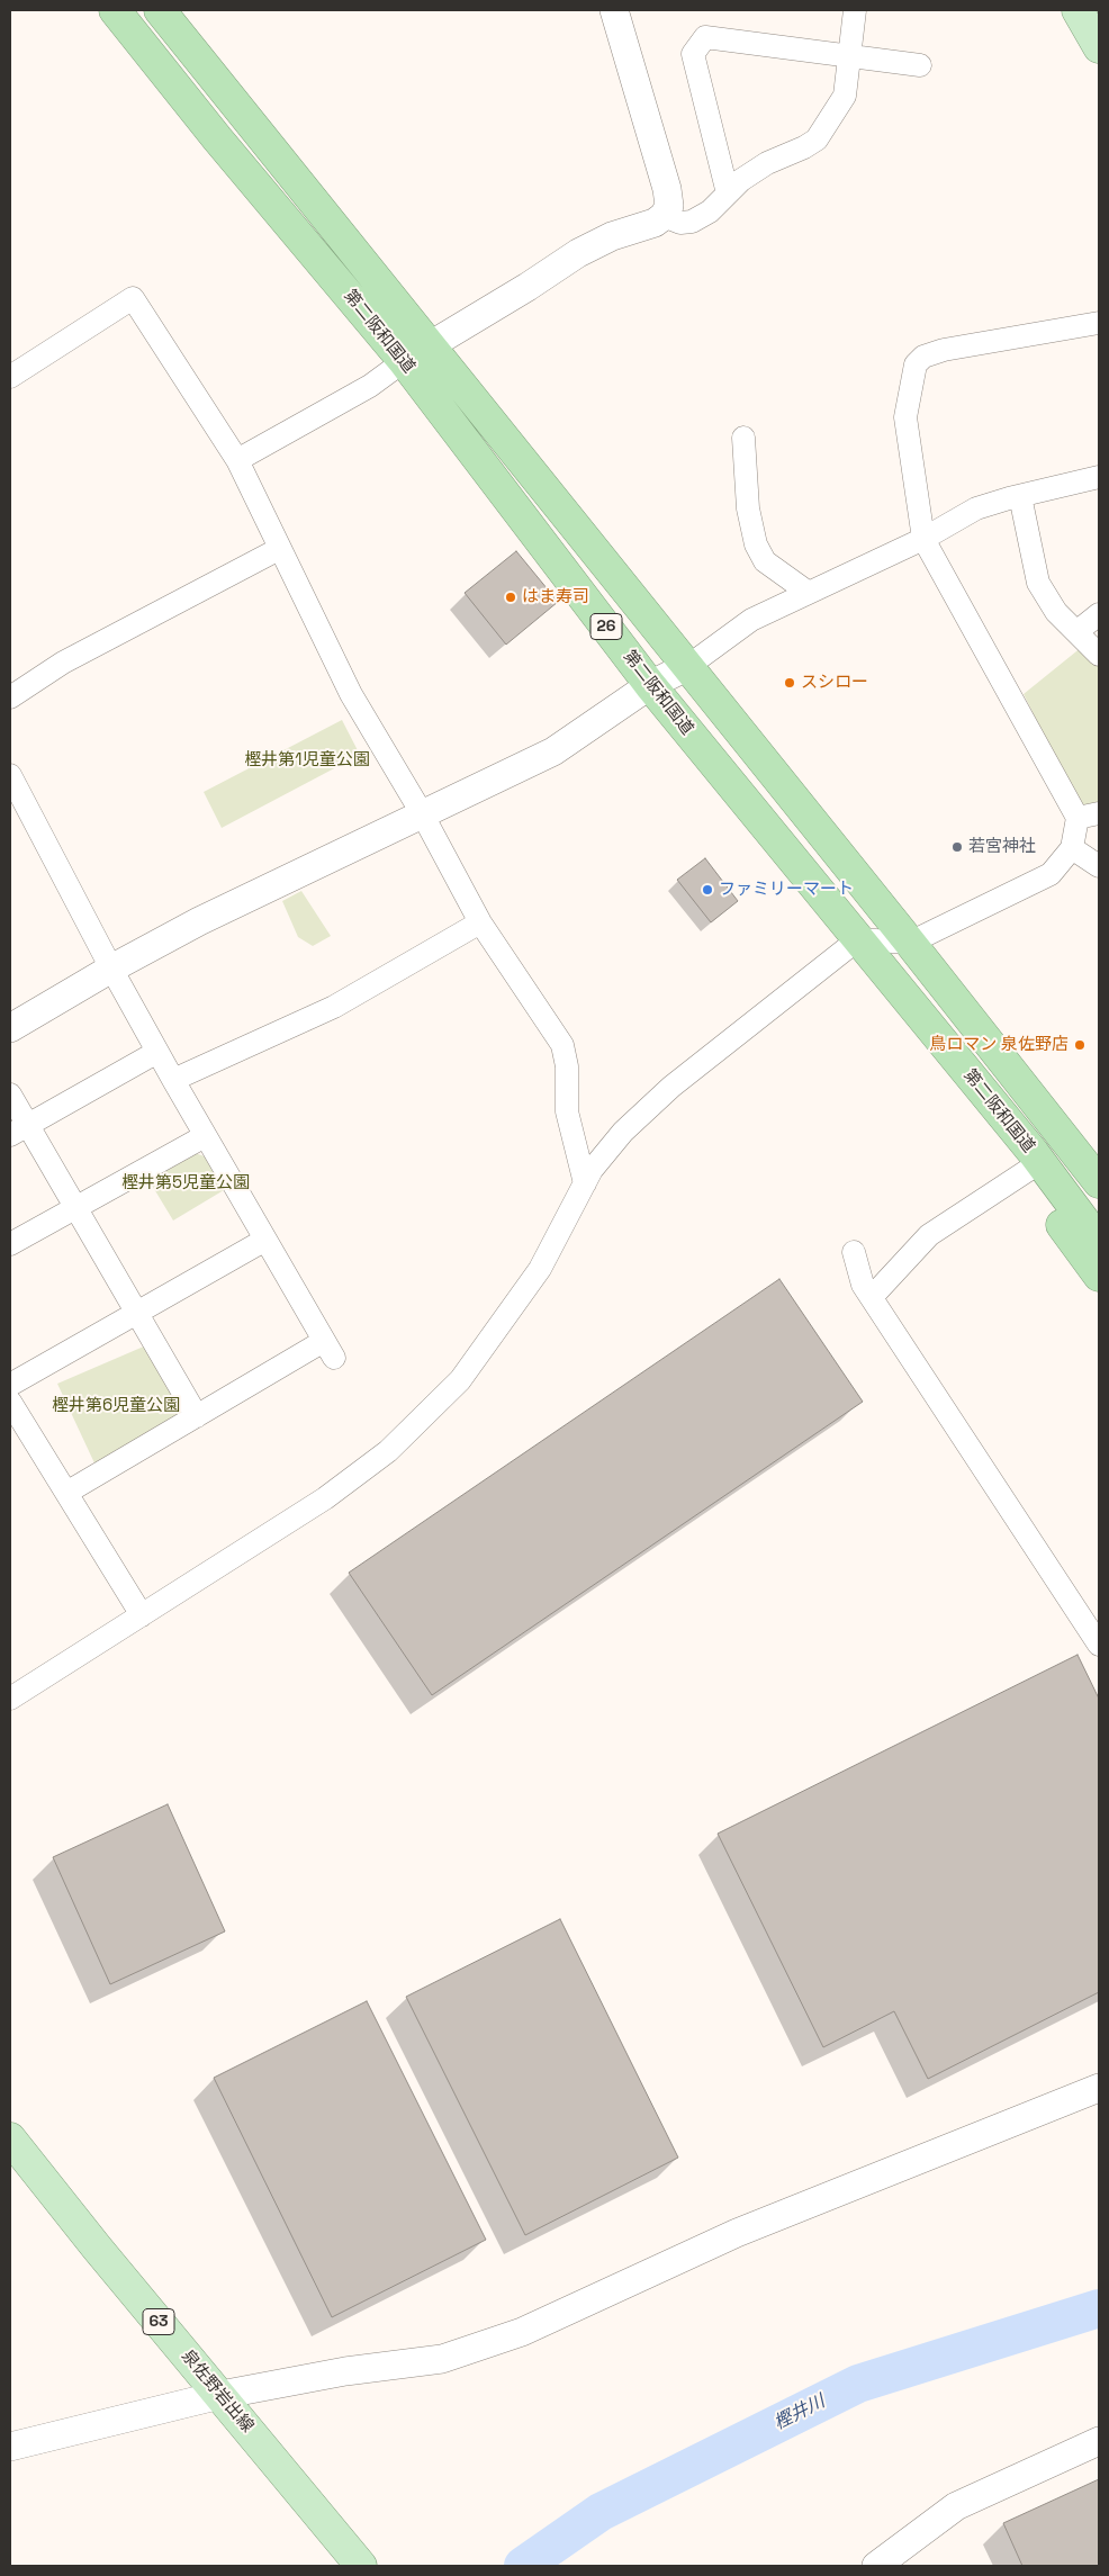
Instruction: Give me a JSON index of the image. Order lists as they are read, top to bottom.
{
  "streets": {
    "highway": ["第二阪和国道", "26"],
    "main road": ["63", "泉佐野岩出線"]
  },
  "water": ["樫井川"],
  "parks": ["樫井第1児童公園", "樫井第5児童公園", "樫井第6児童公園"],
  "places": [
    "はま寿司",
    "スシロー",
    "若宮神社",
    "ファミリーマート",
    "鳥ロマン 泉佐野店"
  ]
}
